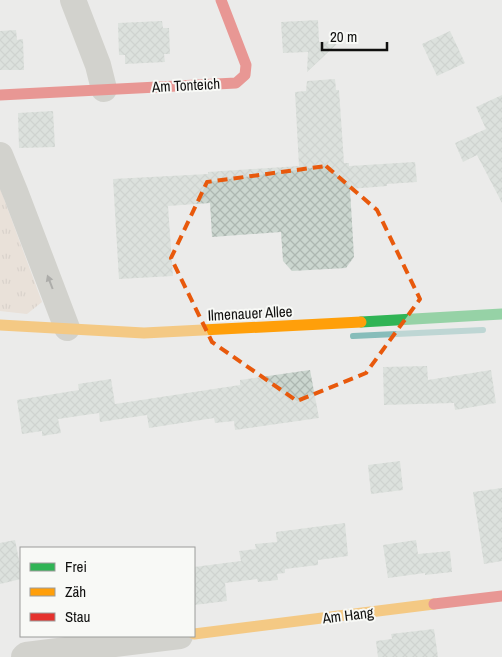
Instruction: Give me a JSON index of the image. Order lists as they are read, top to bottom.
{
  "streets": {
    "street": ["Am Tonteich", "Ilmenauer Allee", "Am Hang"]
  },
  "legend": ["Frei", "Zäh", "Stau"],
  "scale_bar": "20 m"
}
